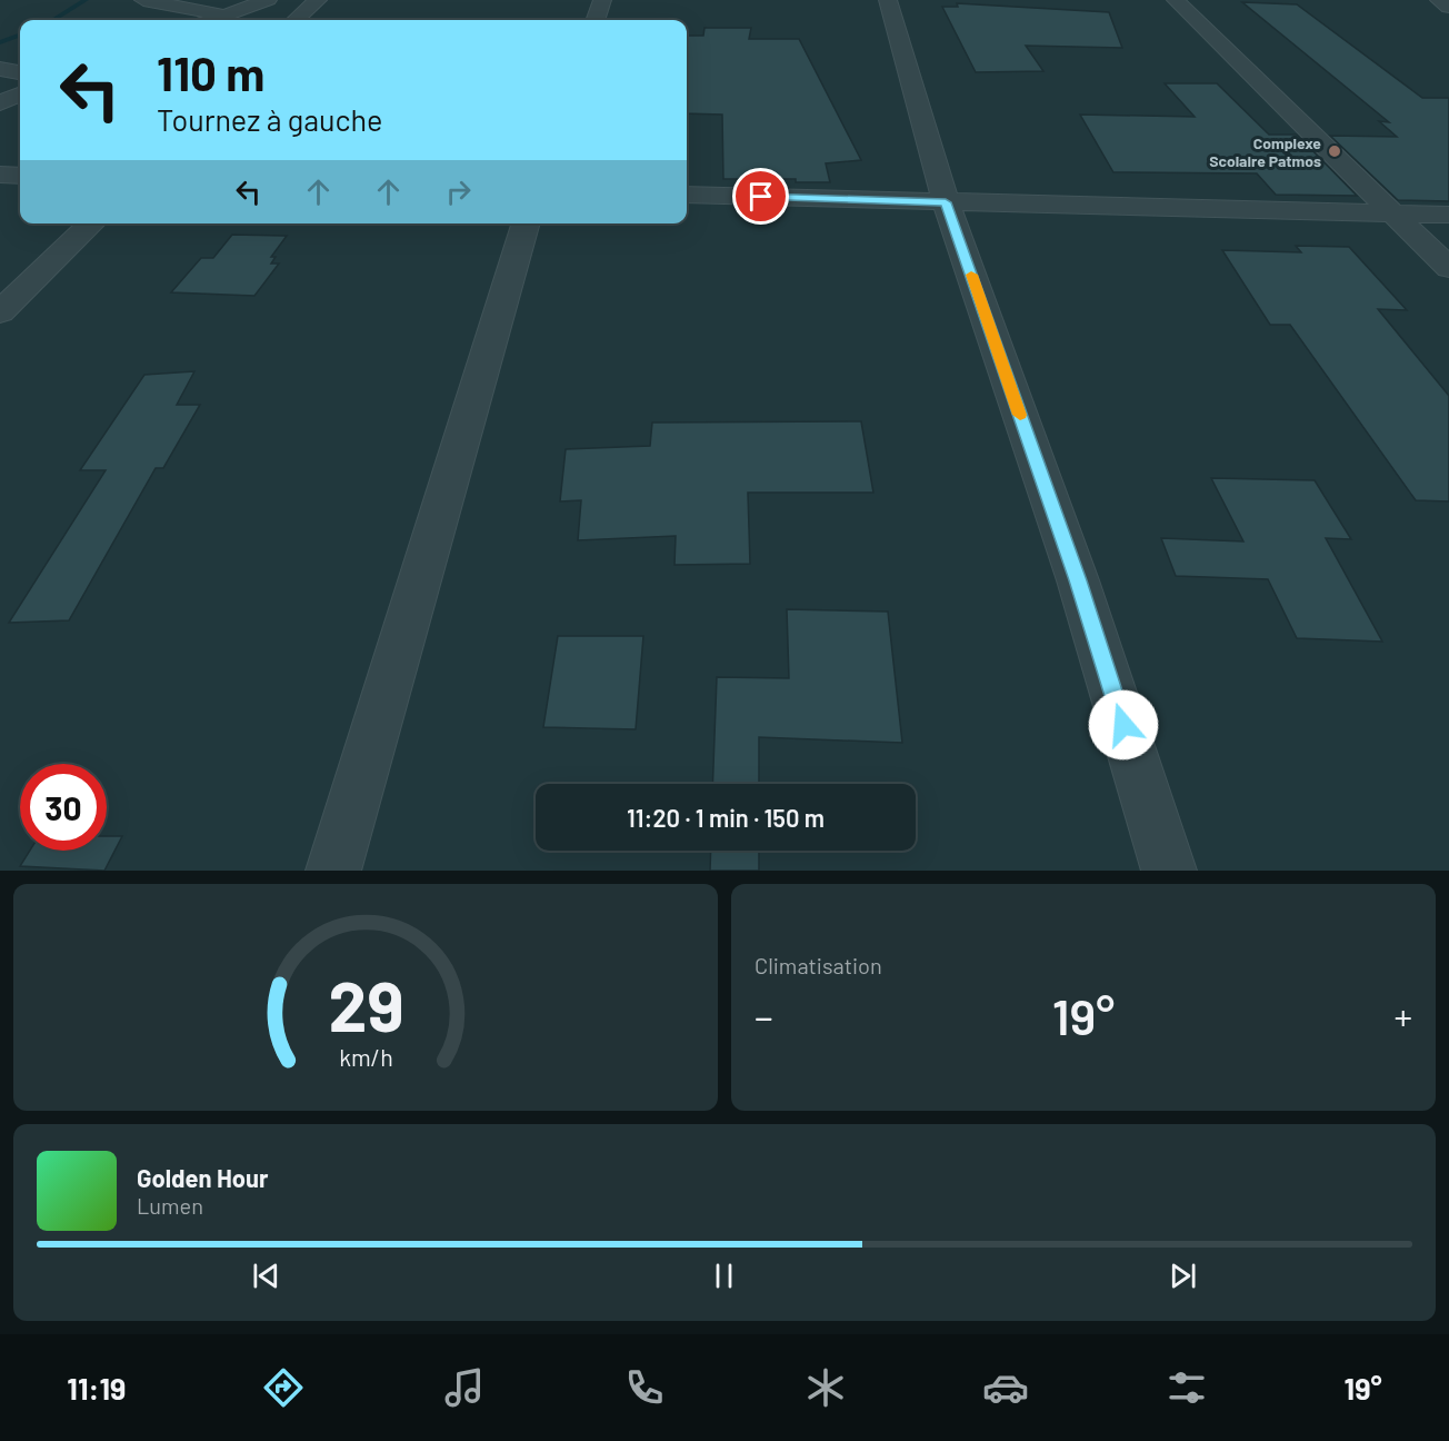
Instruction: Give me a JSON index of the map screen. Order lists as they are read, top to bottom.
{
  "places": ["Complexe Scolaire Patmos"],
  "page": {
    "turn": ["110 m", "Tournez à gauche"],
    "limit": "30",
    "trip": "11:20 · 1 min · 150 m",
    "tile": "Climatisation",
    "heat": ["−", "19°", "+"],
    "song": ["Golden Hour", "Lumen"],
    "tabs": ["11:19", "19°"],
    "gauge": ["29", "km/h"]
  }
}
